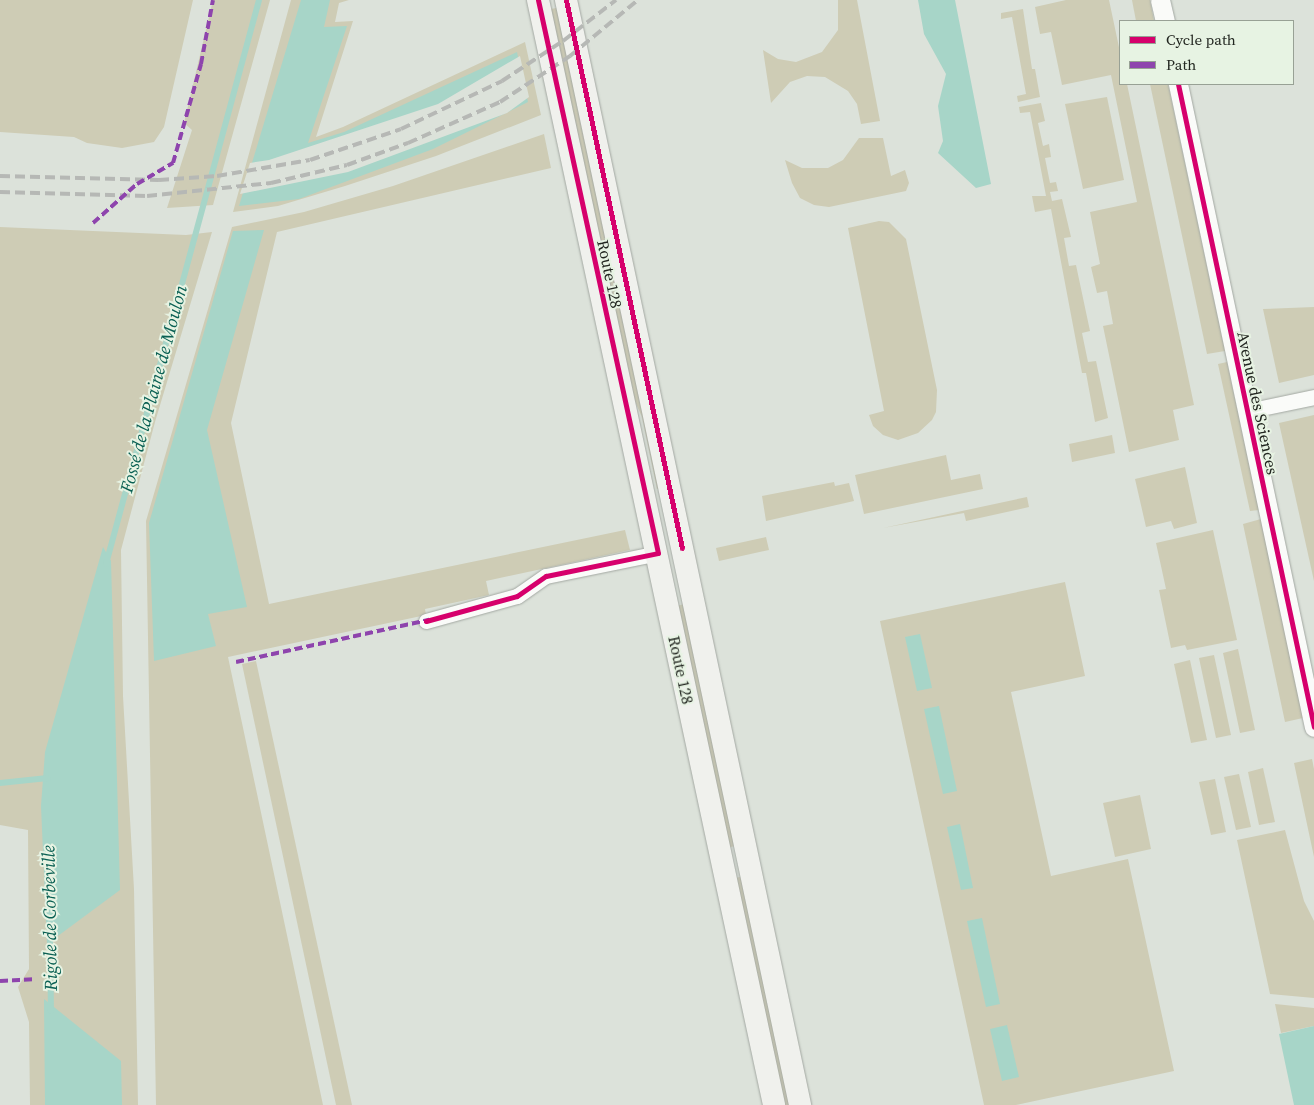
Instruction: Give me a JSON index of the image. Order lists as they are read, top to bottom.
{
  "streets": {
    "main road": ["Route 128"],
    "street": ["Avenue des Sciences"]
  },
  "water": ["Fossé de la Plaine de Moulon", "Rigole de Corbeville"],
  "legend": ["Cycle path", "Path"]
}
